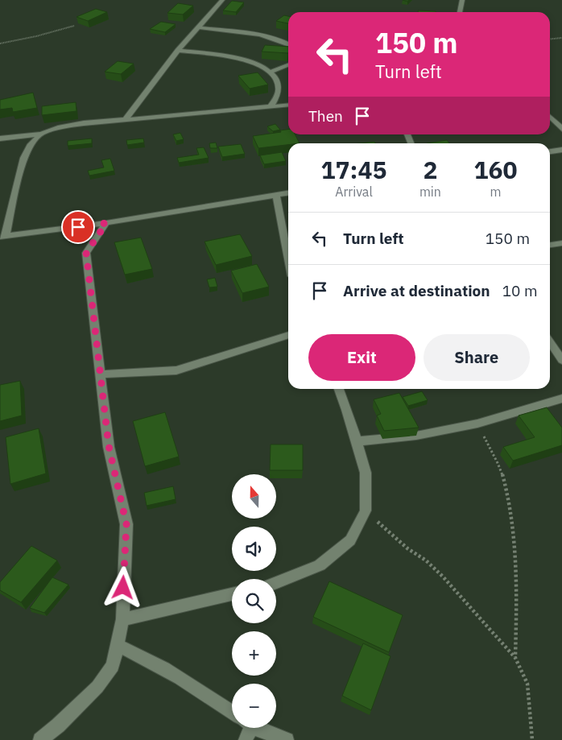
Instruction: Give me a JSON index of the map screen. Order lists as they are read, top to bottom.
{
  "north": "top",
  "page": {
    "turn": ["150 m", "Turn left"],
    "then": "Then",
    "eta": [
      "17:45",
      "Arrival",
      "2",
      "min",
      "160",
      "m"
    ],
    "list": [
      {
        "name": "Turn left",
        "value": "150 m"
      },
      {
        "name": "Arrive at destination",
        "value": "10 m"
      }
    ],
    "buttons": ["Exit", "Share"],
    "map_buttons": ["+", "−"]
  }
}
